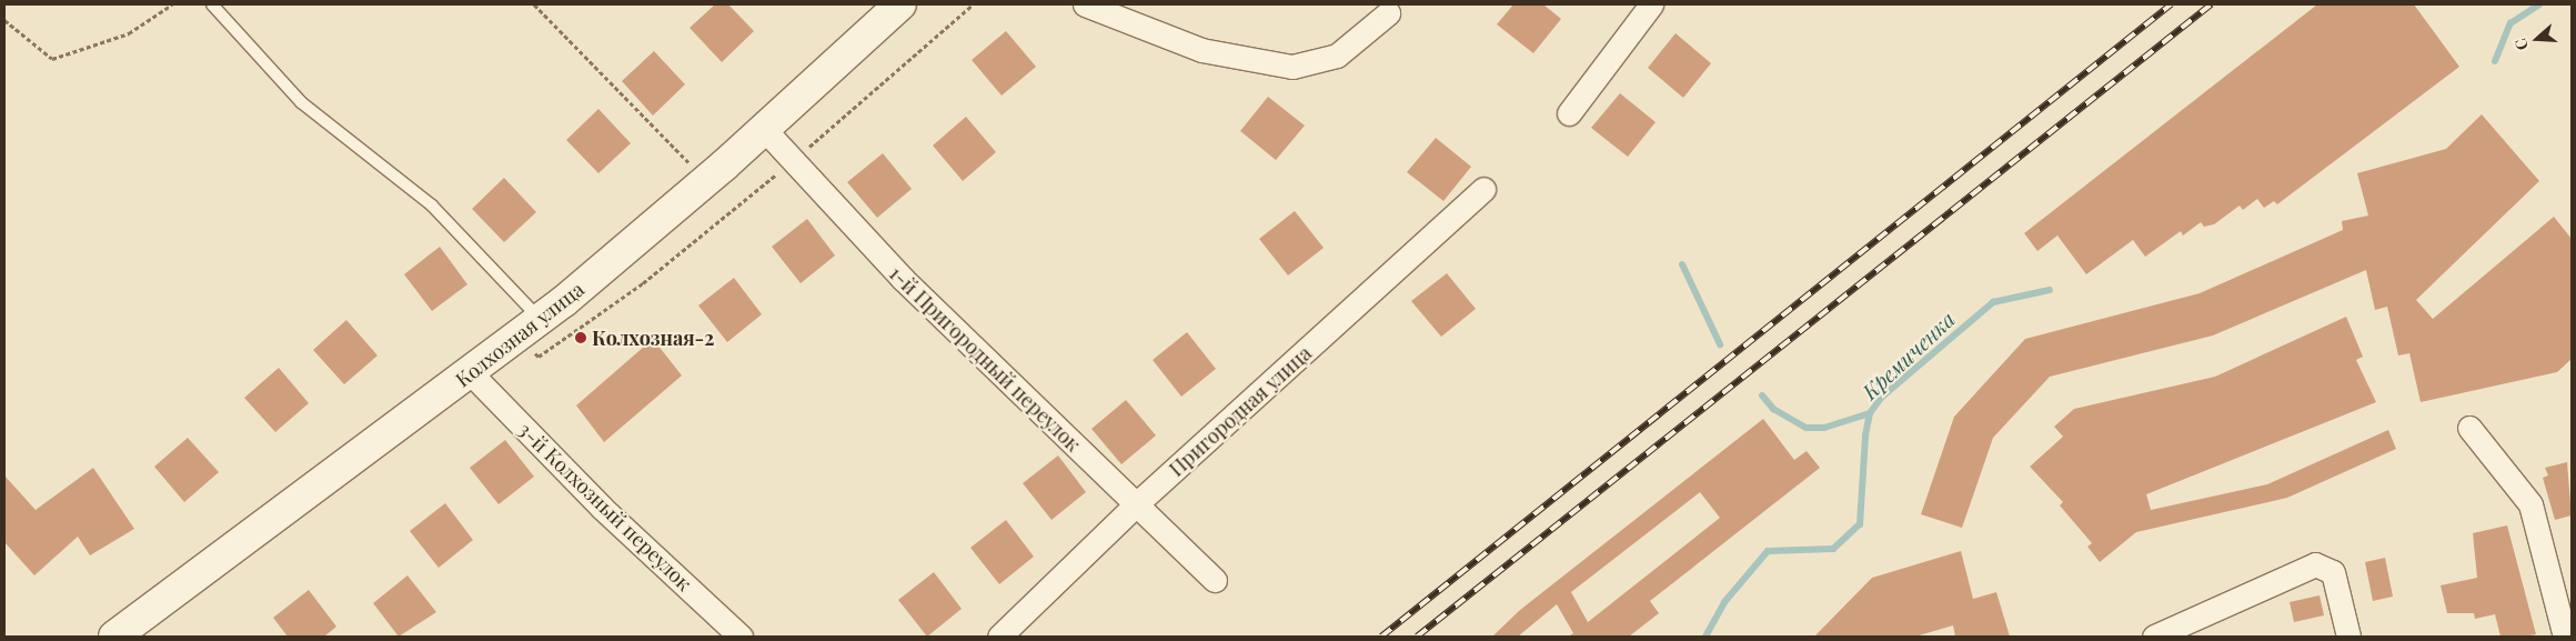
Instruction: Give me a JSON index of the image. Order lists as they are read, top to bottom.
{
  "streets": {
    "main road": ["Колхозная улица"],
    "street": ["1-й Пригородный переулок", "Пригородная улица", "3-й Колхозный переулок"]
  },
  "crossings": [
    ["Колхозная улица", "1-й Пригородный переулок"],
    ["Колхозная улица", "3-й Колхозный переулок"],
    ["1-й Пригородный переулок", "Пригородная улица"]
  ],
  "water": ["Кремиченка"],
  "places": ["Колхозная-2"],
  "north": "left"
}
